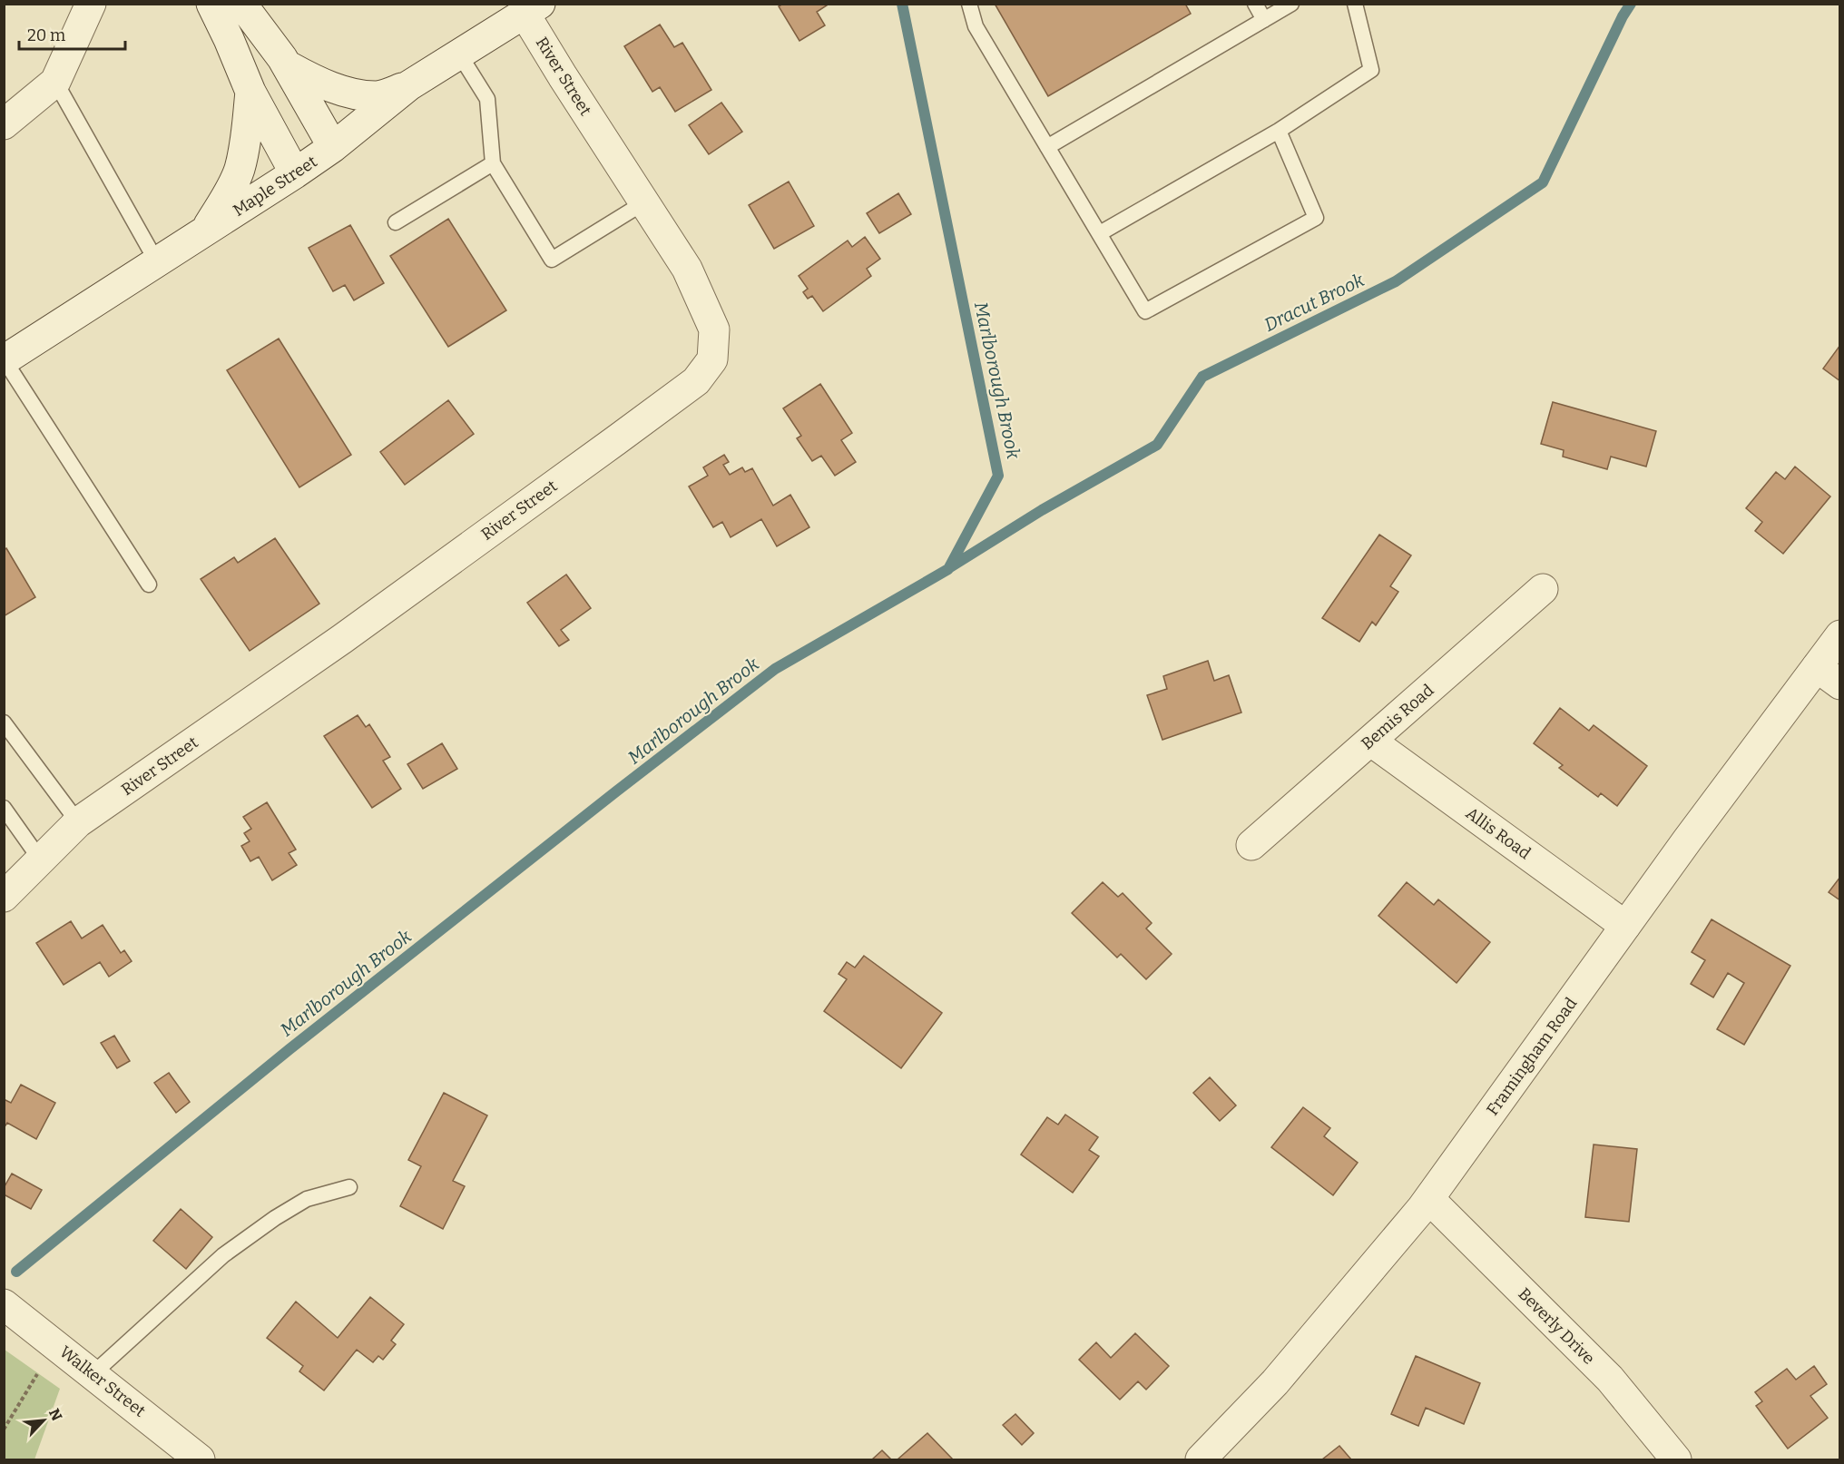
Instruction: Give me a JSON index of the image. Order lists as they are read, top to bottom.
{
  "streets": {
    "street": [
      "River Street",
      "Maple Street",
      "Bemis Road",
      "Allis Road",
      "Framingham Road",
      "Beverly Drive",
      "Walker Street"
    ]
  },
  "crossings": [
    ["River Street", "Maple Street"],
    ["Bemis Road", "Allis Road"],
    ["Allis Road", "Framingham Road"],
    ["Framingham Road", "Beverly Drive"]
  ],
  "water": ["Dracut Brook", "Marlborough Brook"],
  "scale_bar": "20 m",
  "north": "top right"
}
